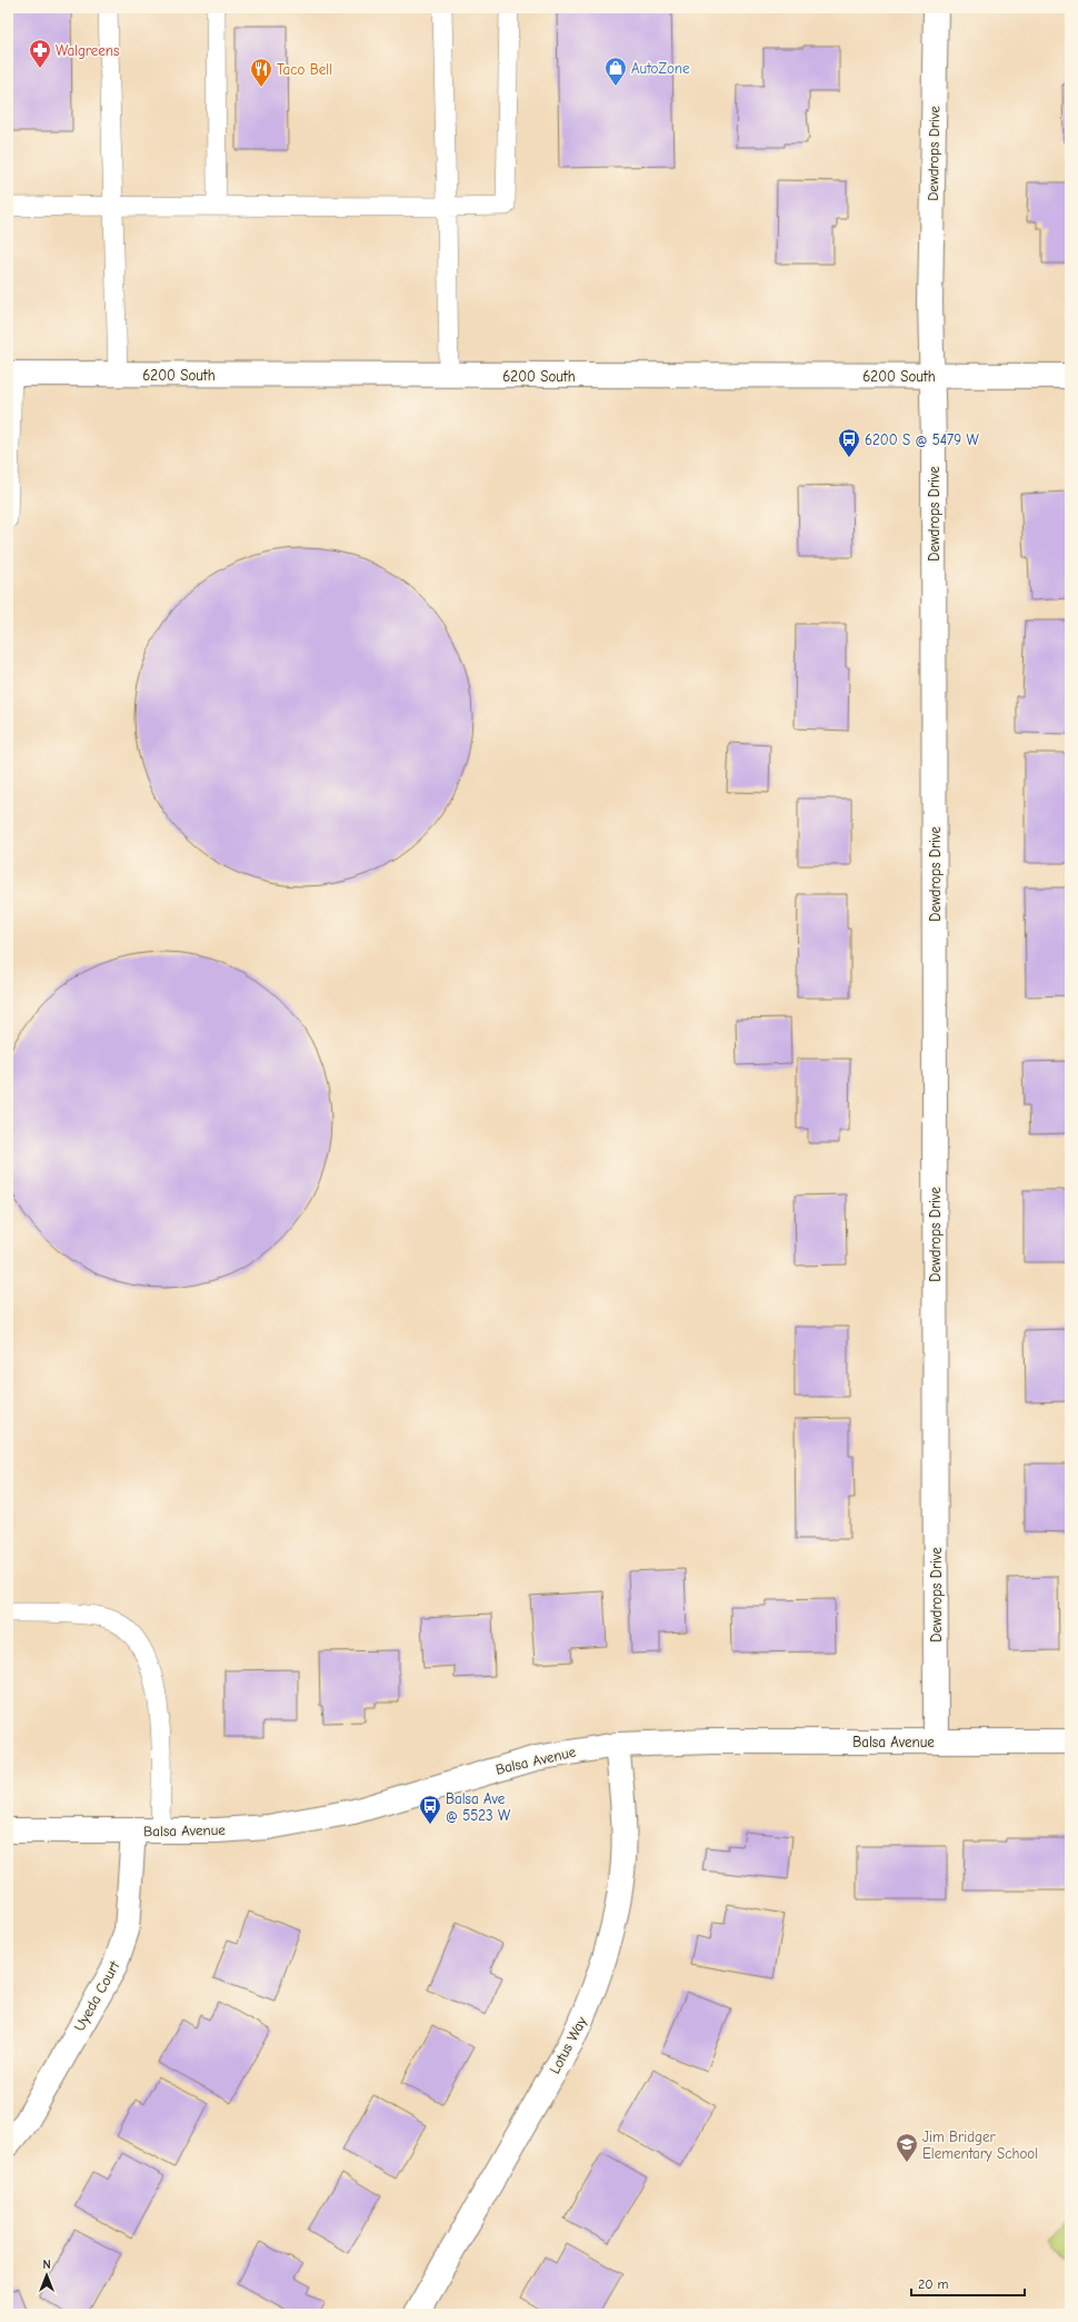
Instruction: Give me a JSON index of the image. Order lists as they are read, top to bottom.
{
  "streets": {
    "street": [
      "Dewdrops Drive",
      "6200 South",
      "Balsa Avenue",
      "Uyeda Court",
      "Lotus Way"
    ]
  },
  "crossings": [
    ["Dewdrops Drive", "6200 South"],
    ["Dewdrops Drive", "Balsa Avenue"],
    ["Balsa Avenue", "Uyeda Court"],
    ["Balsa Avenue", "Lotus Way"]
  ],
  "places": {
    "pharmacy": ["Walgreens"],
    "shop": ["AutoZone"],
    "restaurant": ["Taco Bell"],
    "bus stop": ["6200 S @ 5479 W", "Balsa Ave @ 5523 W"],
    "school or university": ["Jim Bridger Elementary School"]
  },
  "scale_bar": "20 m",
  "north": "top"
}
